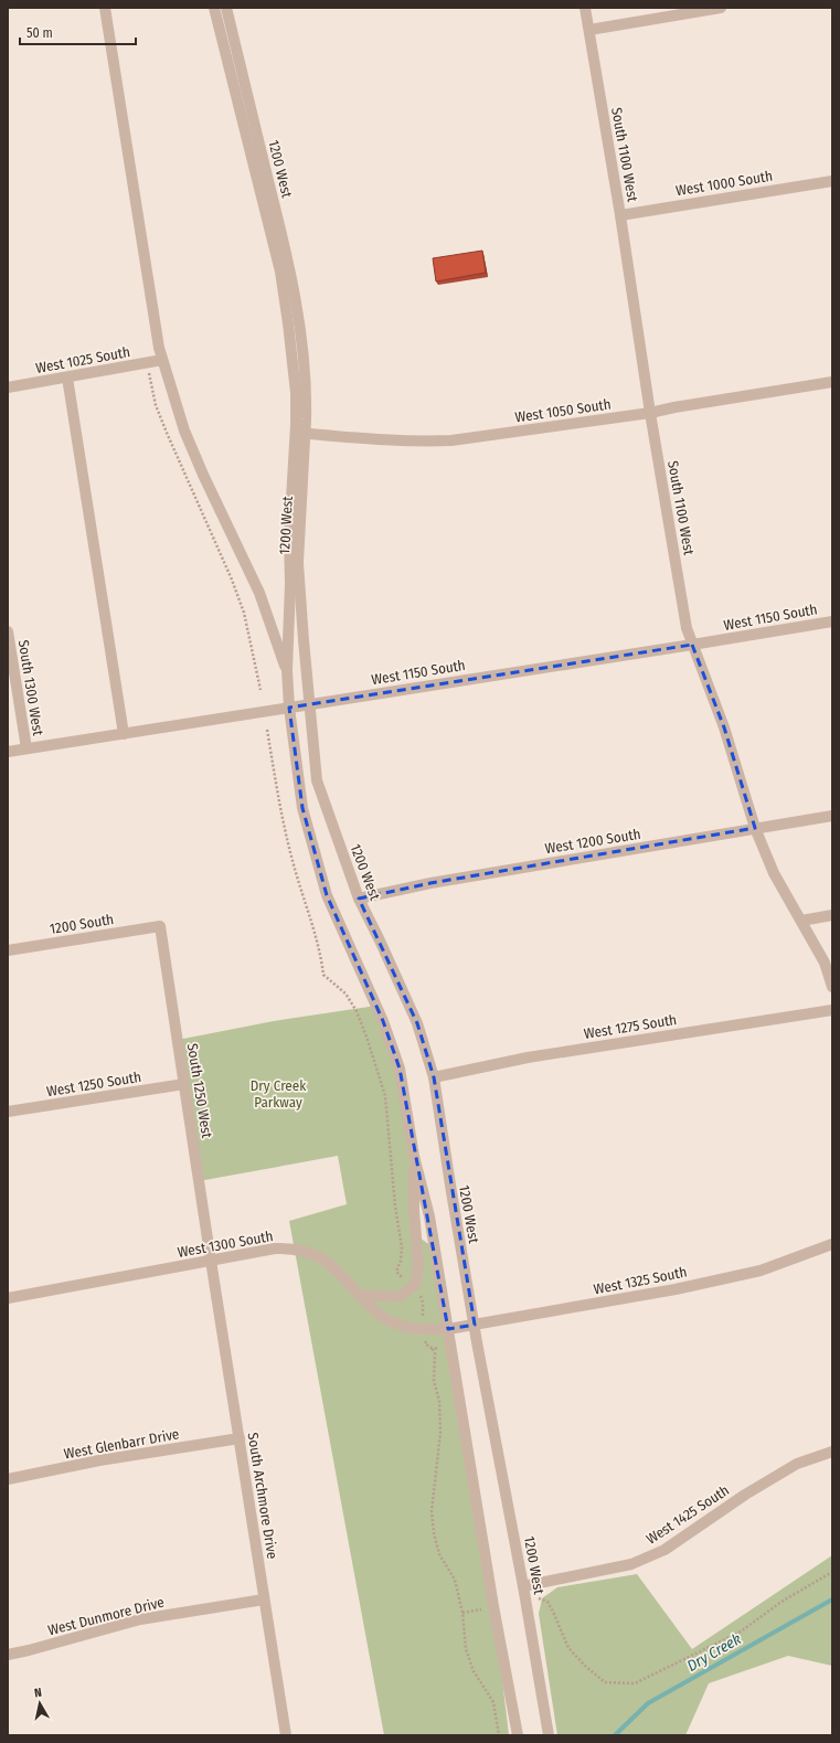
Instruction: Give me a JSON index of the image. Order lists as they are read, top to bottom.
{
  "streets": {
    "street": [
      "South 1100 West",
      "1200 West",
      "West 1000 South",
      "West 1025 South",
      "West 1050 South",
      "West 1150 South",
      "South 1300 West",
      "West 1200 South",
      "1200 South",
      "West 1275 South",
      "West 1250 South",
      "South 1250 West",
      "West 1300 South",
      "West 1325 South",
      "West Glenbarr Drive",
      "South Archmore Drive",
      "West 1425 South",
      "West Dunmore Drive"
    ]
  },
  "crossings": [
    ["South 1100 West", "West 1000 South"],
    ["South 1100 West", "West 1050 South"],
    ["South 1100 West", "West 1150 South"],
    ["South 1100 West", "West 1200 South"],
    ["1200 West", "West 1050 South"],
    ["1200 West", "West 1150 South"],
    ["1200 West", "West 1200 South"],
    ["1200 West", "West 1275 South"],
    ["1200 West", "West 1300 South"],
    ["1200 West", "West 1325 South"],
    ["1200 West", "West 1425 South"],
    ["West 1150 South", "South 1300 West"],
    ["1200 South", "South 1250 West"],
    ["West 1250 South", "South 1250 West"],
    ["South 1250 West", "West 1300 South"],
    ["South 1250 West", "South Archmore Drive"],
    ["West 1300 South", "West 1325 South"],
    ["West 1300 South", "South Archmore Drive"],
    ["West Glenbarr Drive", "South Archmore Drive"],
    ["South Archmore Drive", "West Dunmore Drive"]
  ],
  "water": ["Dry Creek"],
  "parks": ["Dry Creek Parkway"],
  "scale_bar": "50 m",
  "north": "top"
}
